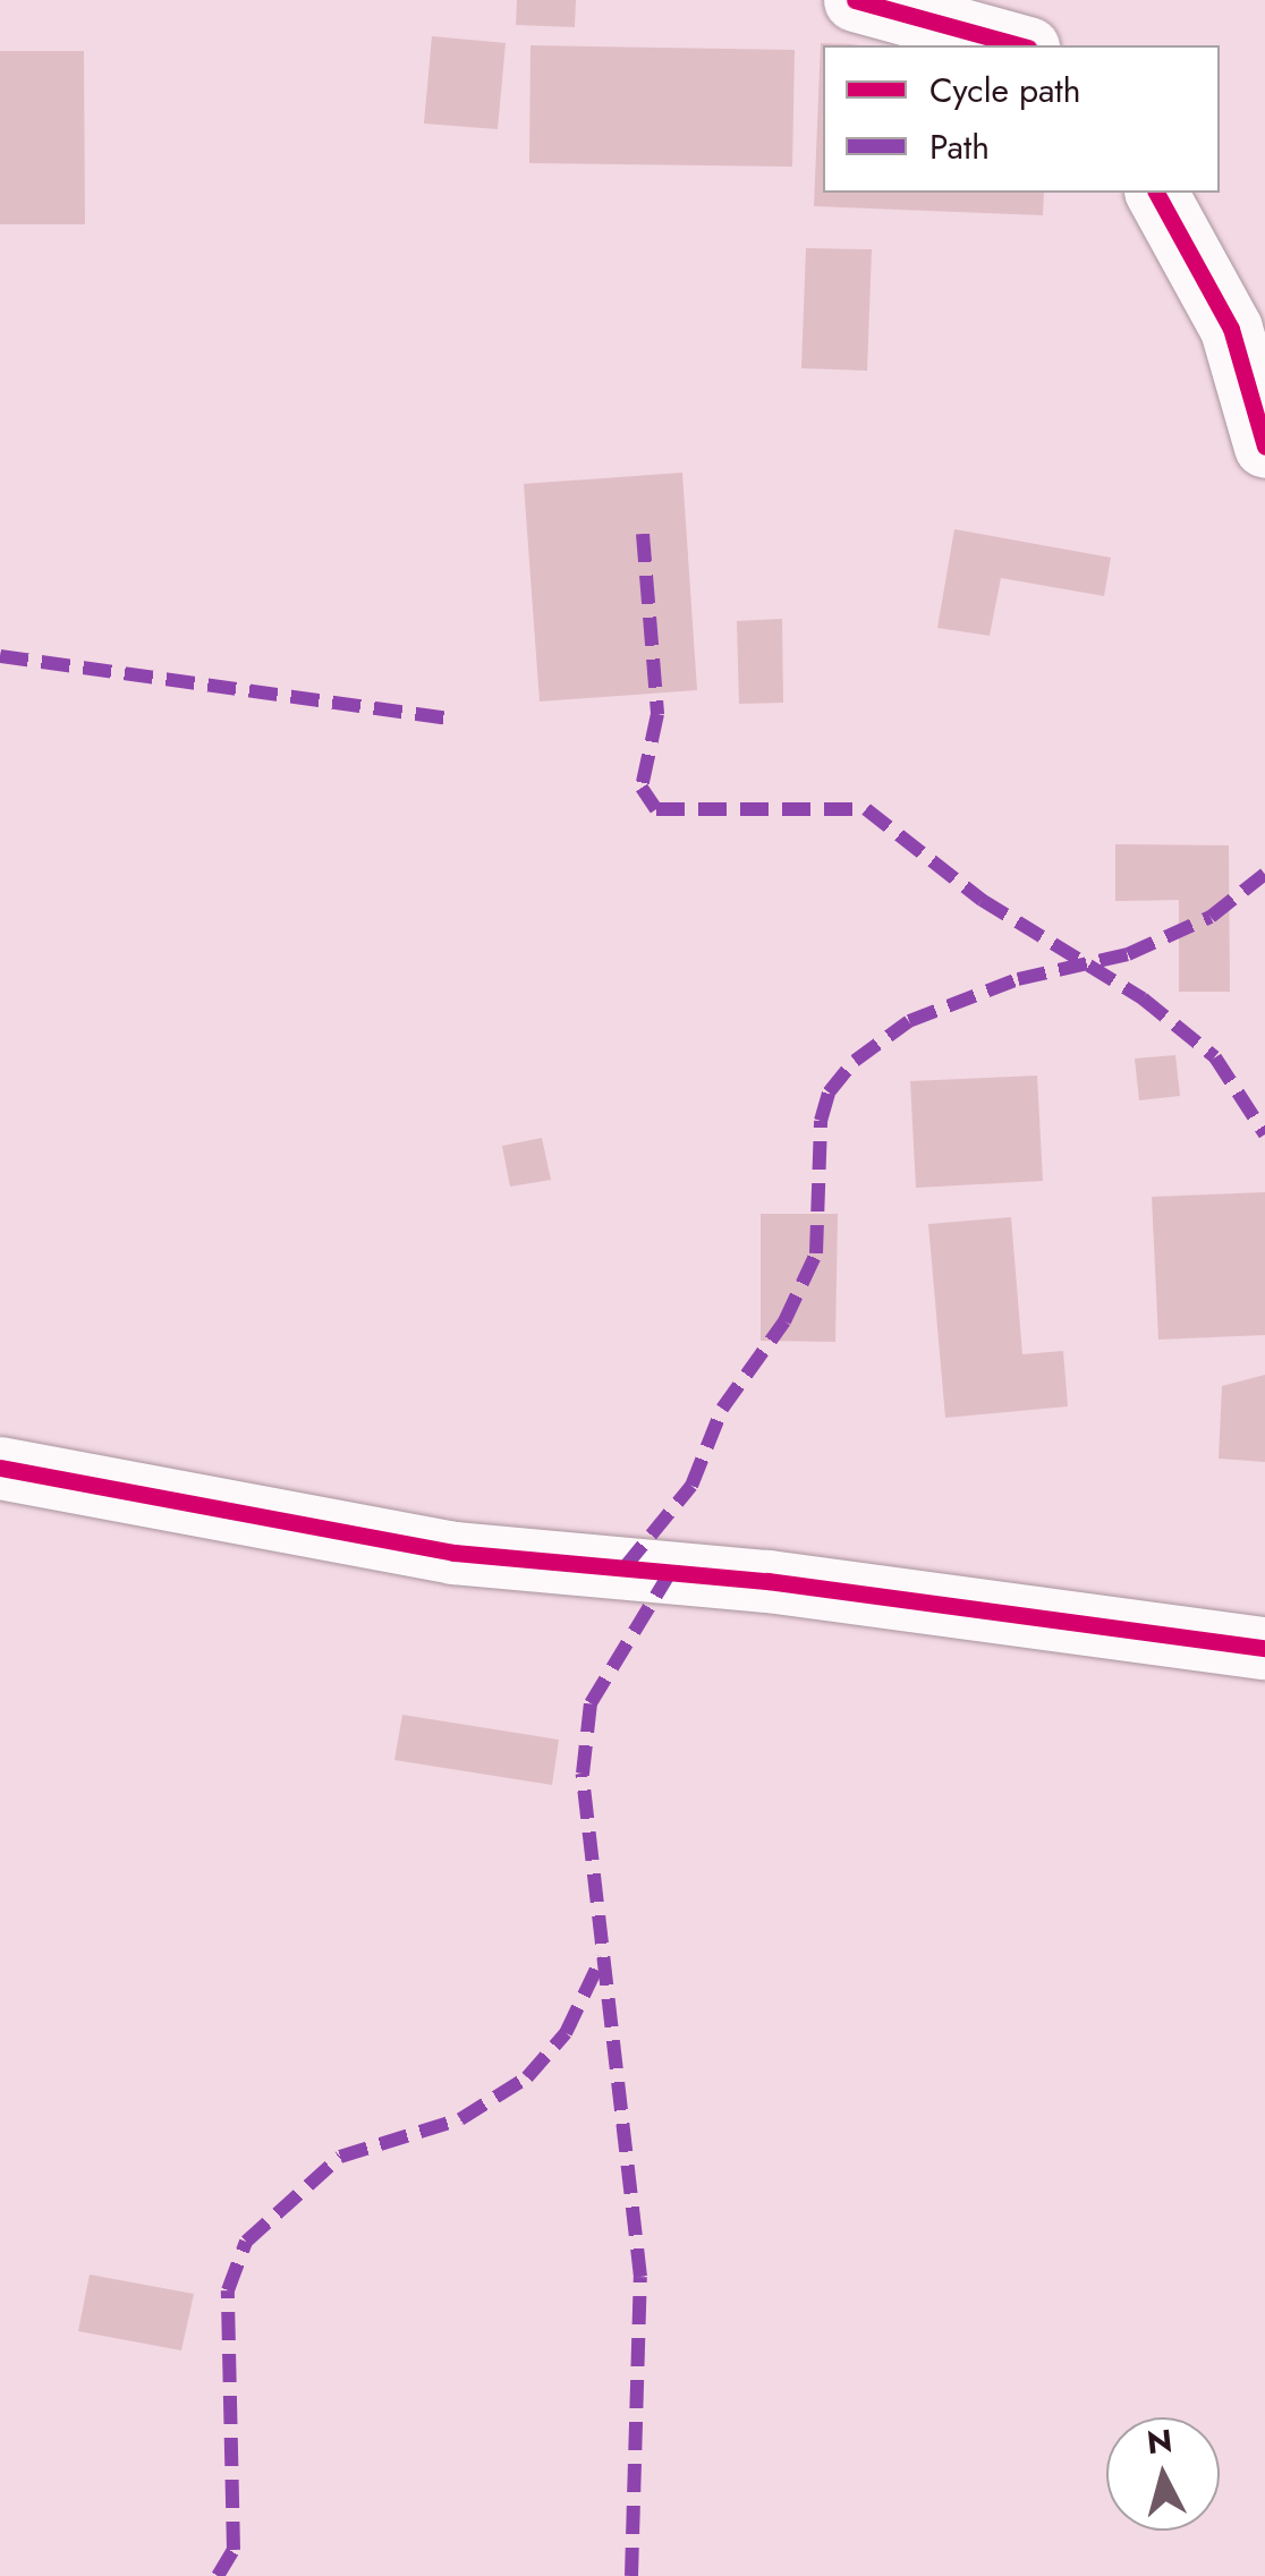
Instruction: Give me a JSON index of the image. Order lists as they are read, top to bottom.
{
  "legend": ["Cycle path", "Path"],
  "north": "top"
}
